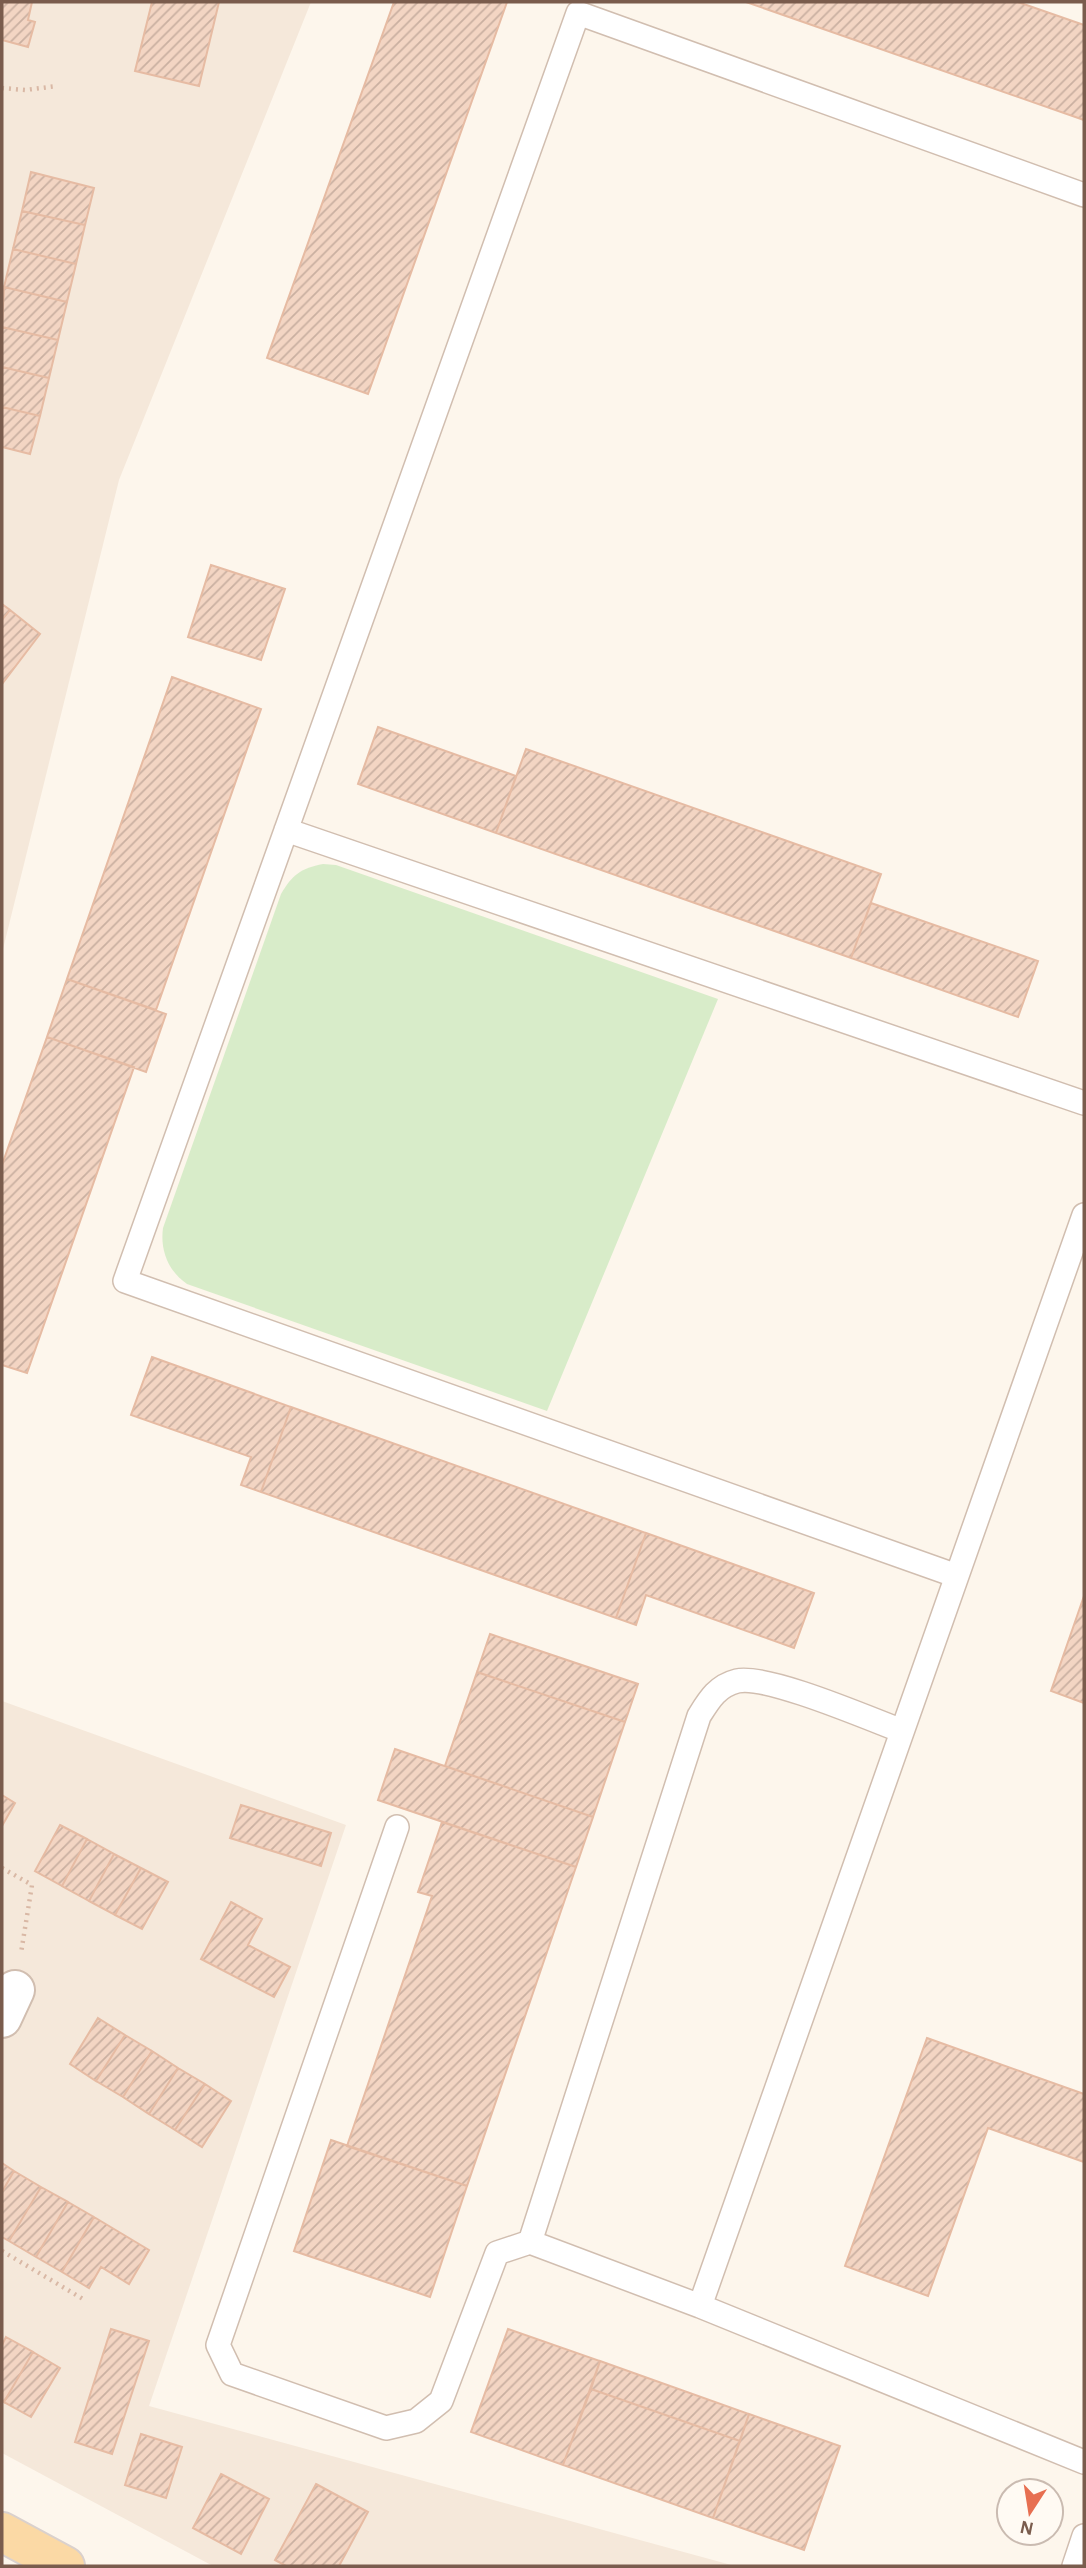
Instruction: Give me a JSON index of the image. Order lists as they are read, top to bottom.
{
  "north": "bottom"
}
